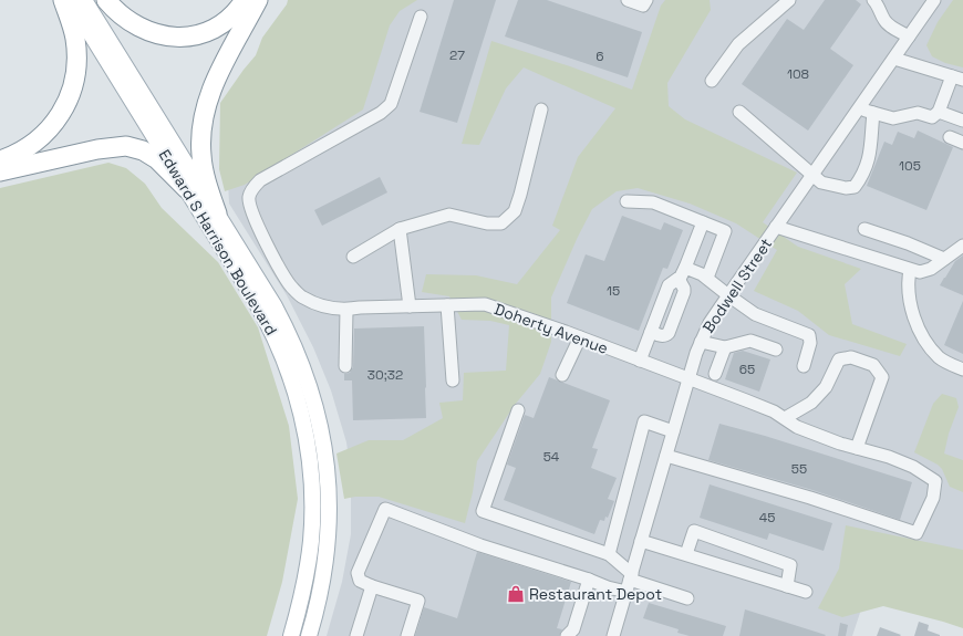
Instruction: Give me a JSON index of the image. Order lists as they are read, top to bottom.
{
  "streets": {
    "main road": ["Edward S Harrison Boulevard"],
    "street": ["Bodwell Street", "Doherty Avenue"]
  },
  "crossings": [
    ["Bodwell Street", "Doherty Avenue"]
  ],
  "places": {
    "shop": ["Restaurant Depot"]
  },
  "house_numbers": [
    "27",
    "6",
    "108",
    "105",
    "15",
    "65",
    "30;32",
    "54",
    "55",
    "45"
  ]
}
